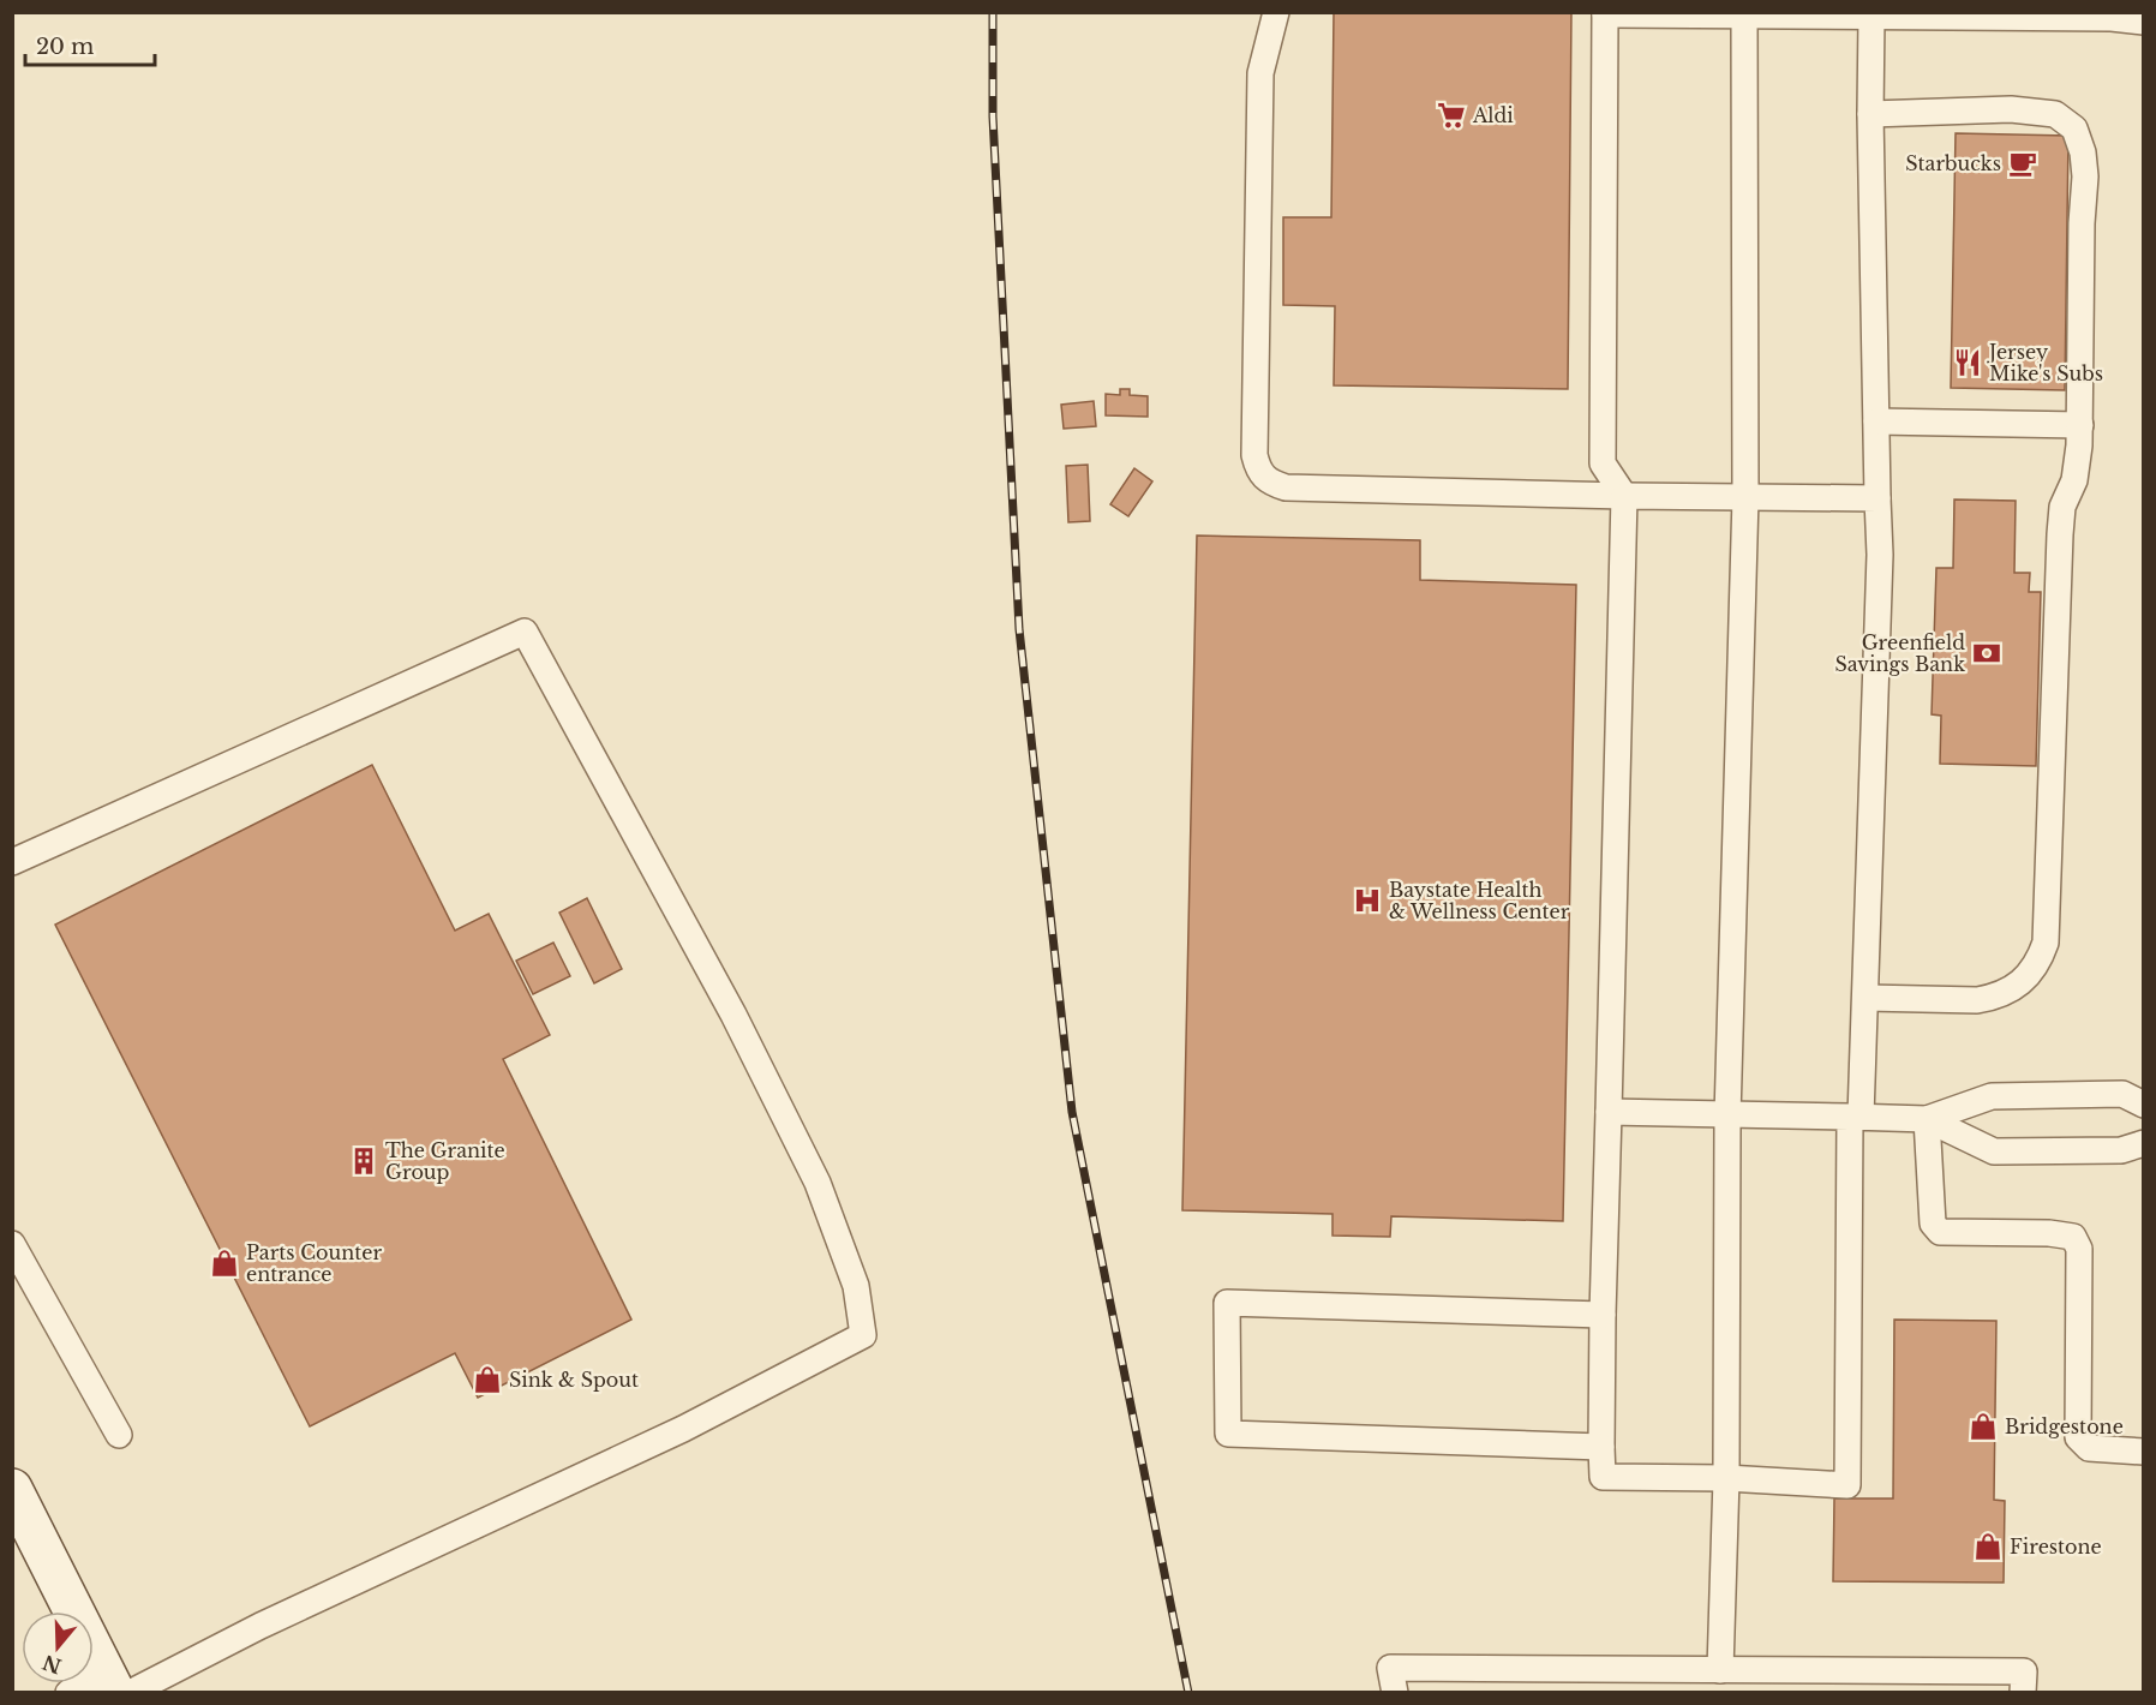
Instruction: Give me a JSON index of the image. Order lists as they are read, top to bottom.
{
  "places": {
    "supermarket": ["Aldi"],
    "cafe": ["Starbucks"],
    "restaurant": ["Jersey Mike's Subs"],
    "bank": ["Greenfield Savings Bank"],
    "hospital": ["Baystate Health & Wellness Center"],
    "building": ["The Granite Group"],
    "shop": [
      "Parts Counter entrance",
      "Sink & Spout",
      "Bridgestone",
      "Firestone"
    ]
  },
  "scale_bar": "20 m",
  "north": "bottom"
}
